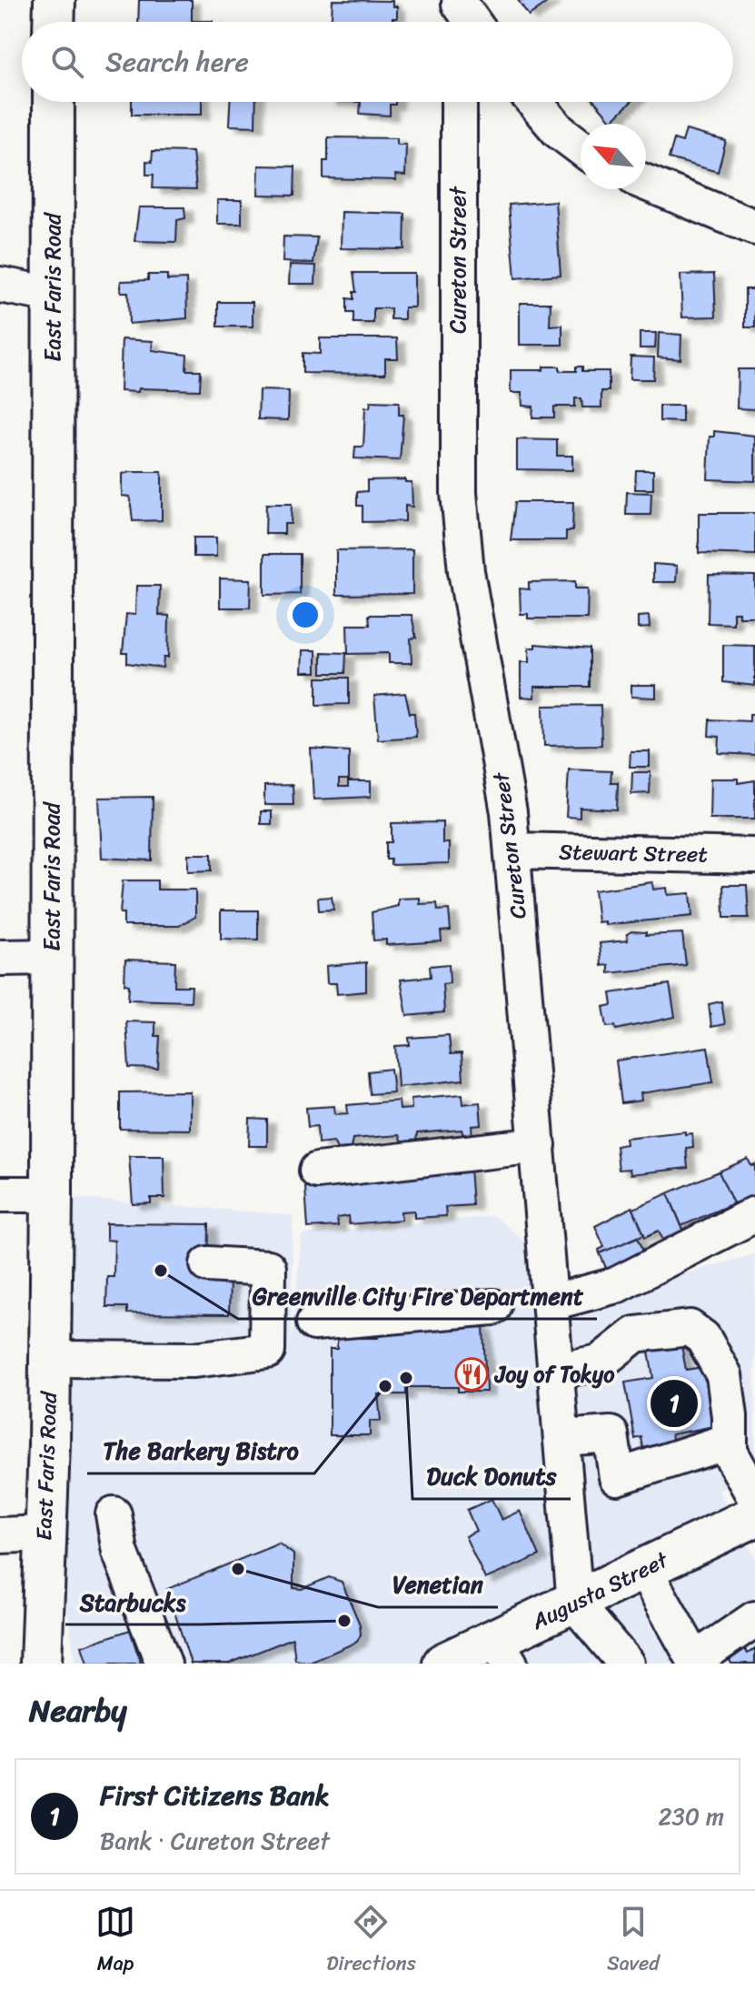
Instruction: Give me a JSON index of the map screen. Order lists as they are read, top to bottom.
{
  "streets": {
    "main road": ["East Faris Road", "Augusta Street"],
    "street": ["Cureton Street", "Stewart Street"]
  },
  "crossings": [
    ["Cureton Street", "Stewart Street"],
    ["Cureton Street", "Augusta Street"]
  ],
  "places": {
    "other": [
      "Greenville City Fire Department",
      "Duck Donuts",
      "The Barkery Bistro",
      "Venetian",
      "Starbucks"
    ],
    "restaurant": ["Joy of Tokyo"]
  },
  "north": "top left",
  "page": {
    "search": "Search here",
    "pins": "1",
    "heading": "Nearby",
    "list": [
      {
        "mark": "1",
        "name": "First Citizens Bank",
        "note": "Bank · Cureton Street",
        "value": "230 m"
      }
    ],
    "nav": ["Map", "Directions", "Saved"]
  }
}
